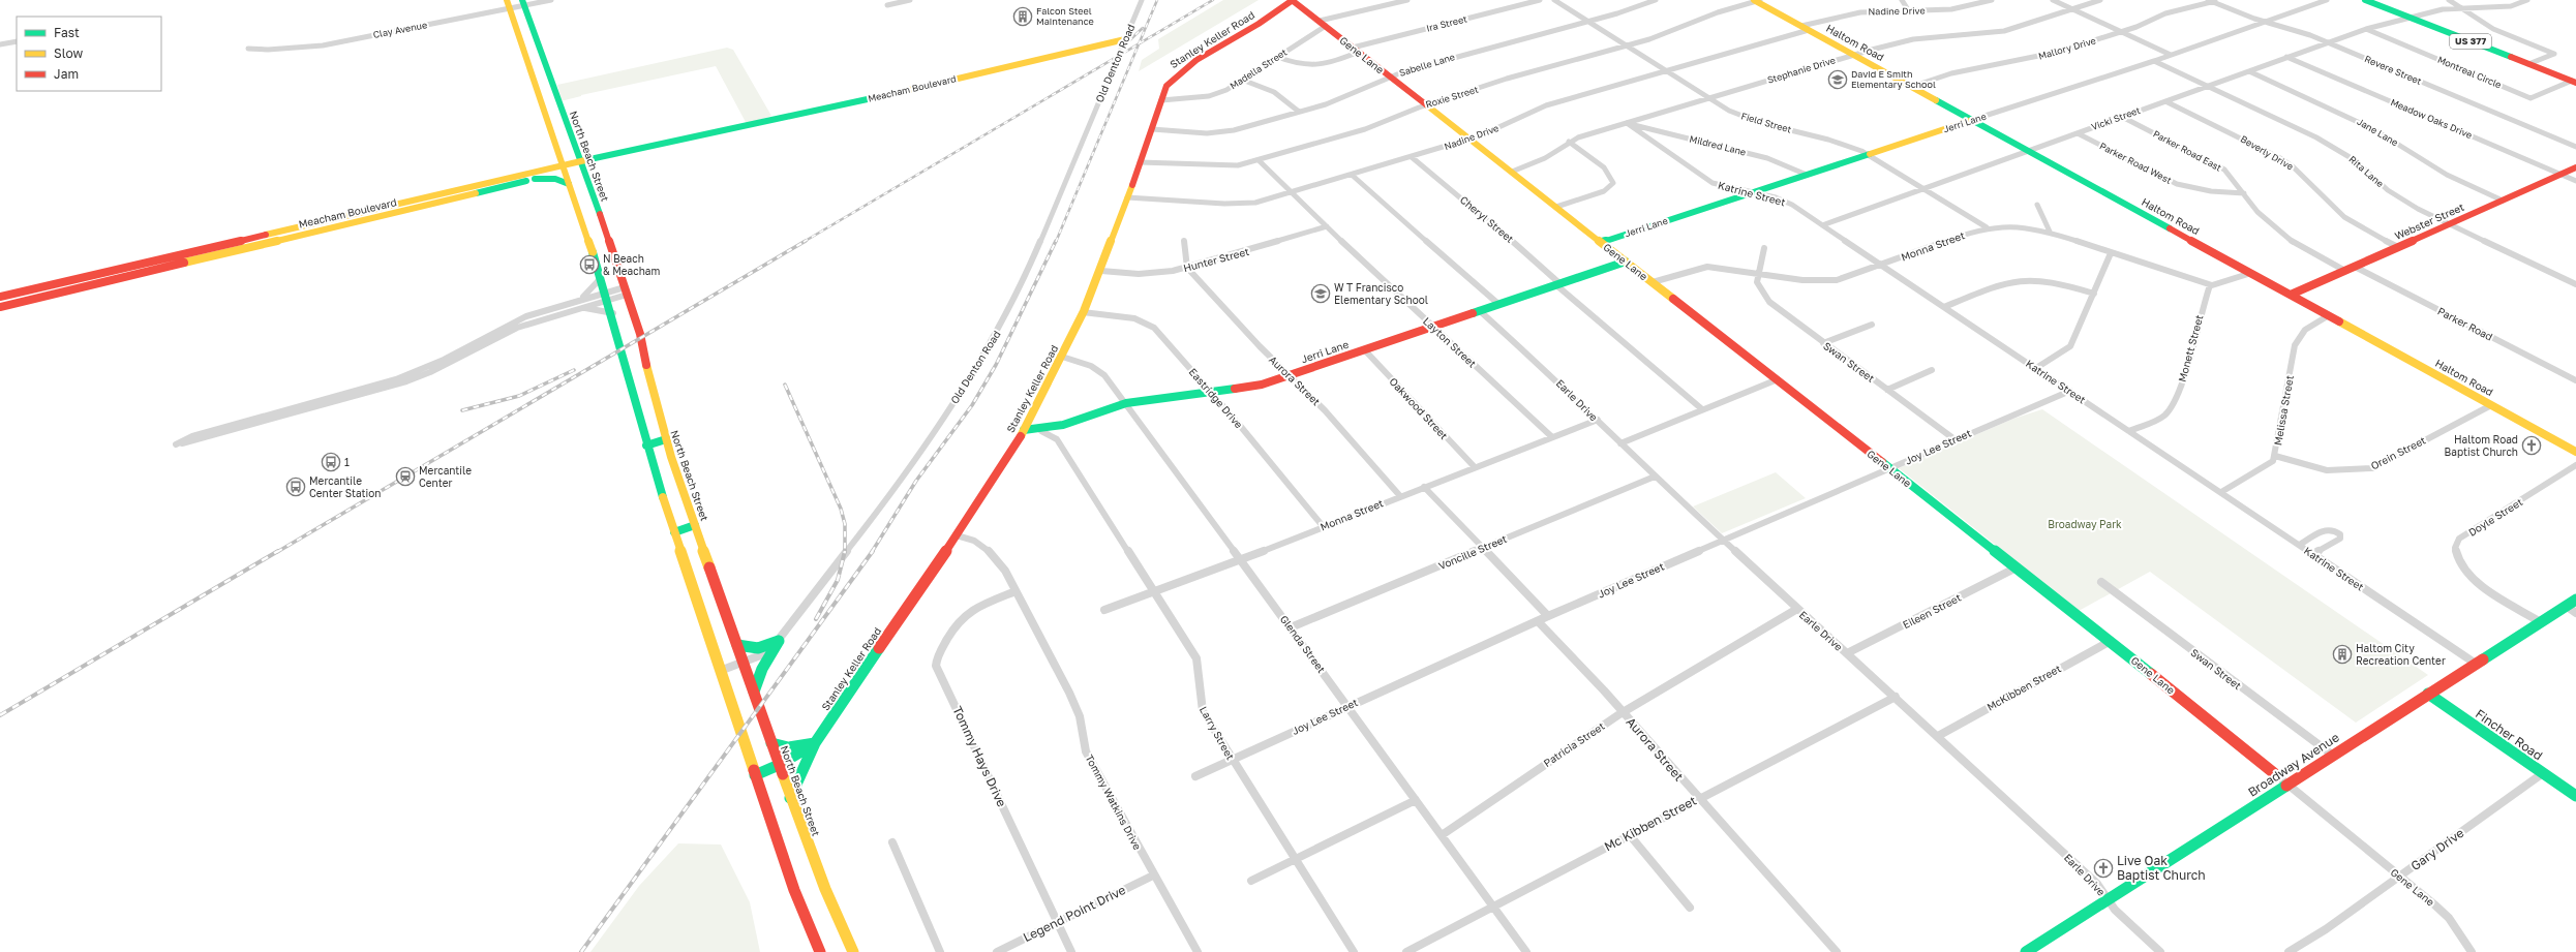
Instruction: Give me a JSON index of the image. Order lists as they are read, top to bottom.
{
  "streets": {
    "main road": [
      "Stanley Keller Road",
      "US 377",
      "Haltom Road",
      "Gene Lane",
      "Meacham Boulevard",
      "Jerri Lane",
      "North Beach Street",
      "Webster Street",
      "Fincher Road",
      "Broadway Avenue"
    ],
    "street": [
      "Nadine Drive",
      "Ira Street",
      "Clay Avenue",
      "Mallory Drive",
      "Old Denton Road",
      "Sabelle Lane",
      "Madella Street",
      "Stephanie Drive",
      "Revere Street",
      "Montreal Circle",
      "Roxie Street",
      "Vicki Street",
      "Meadow Oaks Drive",
      "Field Street",
      "Jane Lane",
      "Mildred Lane",
      "Parker Road East",
      "Beverly Drive",
      "Parker Road West",
      "Rita Lane",
      "Katrine Street",
      "Cheryl Street",
      "Monna Street",
      "Hunter Street",
      "Parker Road",
      "Layton Street",
      "Monett Street",
      "Swan Street",
      "Aurora Street",
      "Eastridge Drive",
      "Earle Drive",
      "Oakwood Street",
      "Melissa Street",
      "Joy Lee Street",
      "Orein Street",
      "Doyle Street",
      "Voncille Street",
      "Eileen Street",
      "Glenda Street",
      "McKibben Street",
      "Larry Street",
      "Patricia Street",
      "Tommy Hays Drive",
      "Tommy Watkins Drive",
      "Mc Kibben Street",
      "Gary Drive",
      "Legend Point Drive"
    ]
  },
  "crossings": [
    ["Nadine Drive", "Stanley Keller Road"],
    ["Nadine Drive", "Haltom Road"],
    ["Nadine Drive", "Gene Lane"],
    ["Nadine Drive", "Field Street"],
    ["Nadine Drive", "Cheryl Street"],
    ["Nadine Drive", "Layton Street"],
    ["Ira Street", "Gene Lane"],
    ["Ira Street", "Madella Street"],
    ["Clay Avenue", "North Beach Street"],
    ["Stanley Keller Road", "Gene Lane"],
    ["Stanley Keller Road", "Sabelle Lane"],
    ["Stanley Keller Road", "Madella Street"],
    ["Stanley Keller Road", "Roxie Street"],
    ["Stanley Keller Road", "Jerri Lane"],
    ["Stanley Keller Road", "North Beach Street"],
    ["Stanley Keller Road", "Hunter Street"],
    ["Stanley Keller Road", "Eastridge Drive"],
    ["Stanley Keller Road", "Glenda Street"],
    ["Stanley Keller Road", "Tommy Watkins Drive"],
    ["US 377", "Montreal Circle"],
    ["US 377", "Vicki Street"],
    ["Haltom Road", "Mallory Drive"],
    ["Haltom Road", "Stephanie Drive"],
    ["Haltom Road", "Roxie Street"],
    ["Haltom Road", "Vicki Street"],
    ["Haltom Road", "Jerri Lane"],
    ["Haltom Road", "Webster Street"],
    ["Haltom Road", "Melissa Street"],
    ["Haltom Road", "Orein Street"],
    ["Mallory Drive", "Revere Street"],
    ["Gene Lane", "Sabelle Lane"],
    ["Gene Lane", "Madella Street"],
    ["Gene Lane", "Stephanie Drive"],
    ["Gene Lane", "Roxie Street"],
    ["Gene Lane", "Jerri Lane"],
    ["Gene Lane", "Monna Street"],
    ["Gene Lane", "Joy Lee Street"],
    ["Gene Lane", "Eileen Street"],
    ["Gene Lane", "McKibben Street"],
    ["Gene Lane", "Broadway Avenue"],
    ["Gene Lane", "Gary Drive"],
    ["Old Denton Road", "Meacham Boulevard"],
    ["Old Denton Road", "North Beach Street"],
    ["Sabelle Lane", "Field Street"],
    ["Stephanie Drive", "Field Street"],
    ["Stephanie Drive", "Mildred Lane"],
    ["Stephanie Drive", "Katrine Street"],
    ["Revere Street", "Vicki Street"],
    ["Revere Street", "Jerri Lane"],
    ["Montreal Circle", "Vicki Street"],
    ["Meacham Boulevard", "North Beach Street"],
    ["Roxie Street", "Field Street"],
    ["Roxie Street", "Layton Street"],
    ["Vicki Street", "Meadow Oaks Drive"],
    ["Vicki Street", "Field Street"],
    ["Vicki Street", "Jane Lane"],
    ["Vicki Street", "Parker Road East"],
    ["Vicki Street", "Beverly Drive"],
    ["Vicki Street", "Parker Road West"],
    ["Vicki Street", "Rita Lane"],
    ["Vicki Street", "Katrine Street"],
    ["Meadow Oaks Drive", "Webster Street"],
    ["Field Street", "Jerri Lane"],
    ["Field Street", "Monna Street"],
    ["Jerri Lane", "Mildred Lane"],
    ["Jerri Lane", "Rita Lane"],
    ["Jerri Lane", "Katrine Street"],
    ["Jerri Lane", "Cheryl Street"],
    ["Jerri Lane", "Layton Street"],
    ["Jerri Lane", "Aurora Street"],
    ["Jerri Lane", "Eastridge Drive"],
    ["Jerri Lane", "Earle Drive"],
    ["Jerri Lane", "Oakwood Street"],
    ["Jerri Lane", "Glenda Street"],
    ["Jerri Lane", "Larry Street"],
    ["Jane Lane", "Webster Street"],
    ["Mildred Lane", "Katrine Street"],
    ["Parker Road East", "Parker Road West"],
    ["Beverly Drive", "Webster Street"],
    ["Rita Lane", "Webster Street"],
    ["Katrine Street", "Monna Street"],
    ["Katrine Street", "Monett Street"],
    ["Katrine Street", "Melissa Street"],
    ["Katrine Street", "Joy Lee Street"],
    ["Katrine Street", "Broadway Avenue"],
    ["Webster Street", "Parker Road"],
    ["Monna Street", "Layton Street"],
    ["Monna Street", "Monett Street"],
    ["Monna Street", "Swan Street"],
    ["Monna Street", "Aurora Street"],
    ["Monna Street", "Eastridge Drive"],
    ["Monna Street", "Earle Drive"],
    ["Monna Street", "Oakwood Street"],
    ["Monna Street", "Glenda Street"],
    ["Monna Street", "Larry Street"],
    ["Hunter Street", "Layton Street"],
    ["Hunter Street", "Aurora Street"],
    ["Swan Street", "Joy Lee Street"],
    ["Swan Street", "Broadway Avenue"],
    ["Aurora Street", "Joy Lee Street"],
    ["Aurora Street", "Patricia Street"],
    ["Aurora Street", "Mc Kibben Street"],
    ["Earle Drive", "Joy Lee Street"],
    ["Earle Drive", "Voncille Street"],
    ["Earle Drive", "Eileen Street"],
    ["Earle Drive", "McKibben Street"],
    ["Earle Drive", "Patricia Street"],
    ["Earle Drive", "Broadway Avenue"],
    ["Earle Drive", "Mc Kibben Street"],
    ["Melissa Street", "Orein Street"],
    ["Joy Lee Street", "Glenda Street"],
    ["Joy Lee Street", "Larry Street"],
    ["Doyle Street", "Broadway Avenue"],
    ["Voncille Street", "Glenda Street"],
    ["Glenda Street", "Patricia Street"],
    ["Glenda Street", "Mc Kibben Street"],
    ["Fincher Road", "Broadway Avenue"],
    ["Fincher Road", "Gary Drive"],
    ["Tommy Hays Drive", "Tommy Watkins Drive"],
    ["Tommy Hays Drive", "Legend Point Drive"],
    ["Tommy Watkins Drive", "Legend Point Drive"]
  ],
  "parks": ["Broadway Park"],
  "places": {
    "building": ["Falcon Steel Maintenance", "Haltom City Recreation Center"],
    "school or university": ["David E Smith Elementary School", "W T Francisco Elementary School"],
    "bus stop": ["N Beach & Meacham", "1", "Mercantile Center Station"],
    "church": ["Haltom Road Baptist Church", "Live Oak Baptist Church"],
    "station": ["Mercantile Center"]
  },
  "legend": ["Fast", "Slow", "Jam"]
}
